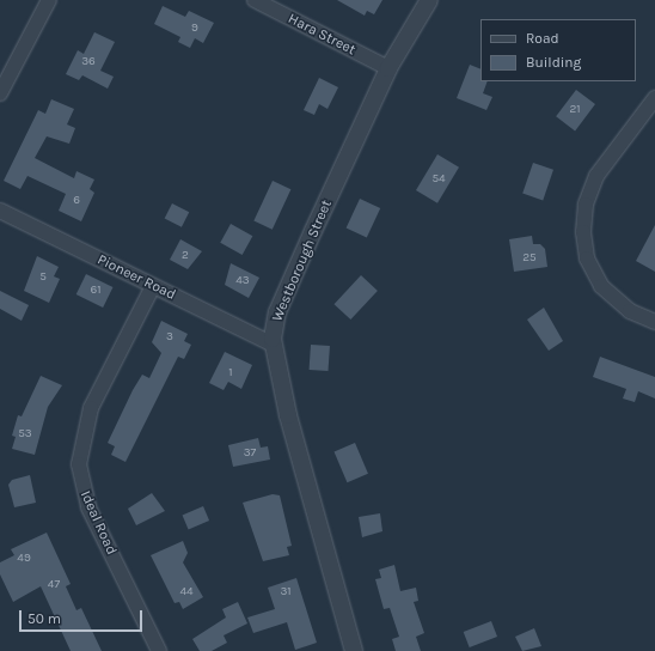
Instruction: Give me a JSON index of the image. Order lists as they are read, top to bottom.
{
  "streets": {
    "street": [
      "Hara Street",
      "Westborough Street",
      "Pioneer Road",
      "Ideal Road"
    ]
  },
  "crossings": [
    ["Hara Street", "Westborough Street"],
    ["Westborough Street", "Pioneer Road"],
    ["Pioneer Road", "Ideal Road"]
  ],
  "house_numbers": [
    "9",
    "36",
    "21",
    "54",
    "6",
    "2",
    "25",
    "5",
    "43",
    "61",
    "3",
    "1",
    "53",
    "37",
    "49",
    "47",
    "44",
    "31"
  ],
  "legend": ["Road", "Building"],
  "scale_bar": "50 m"
}
